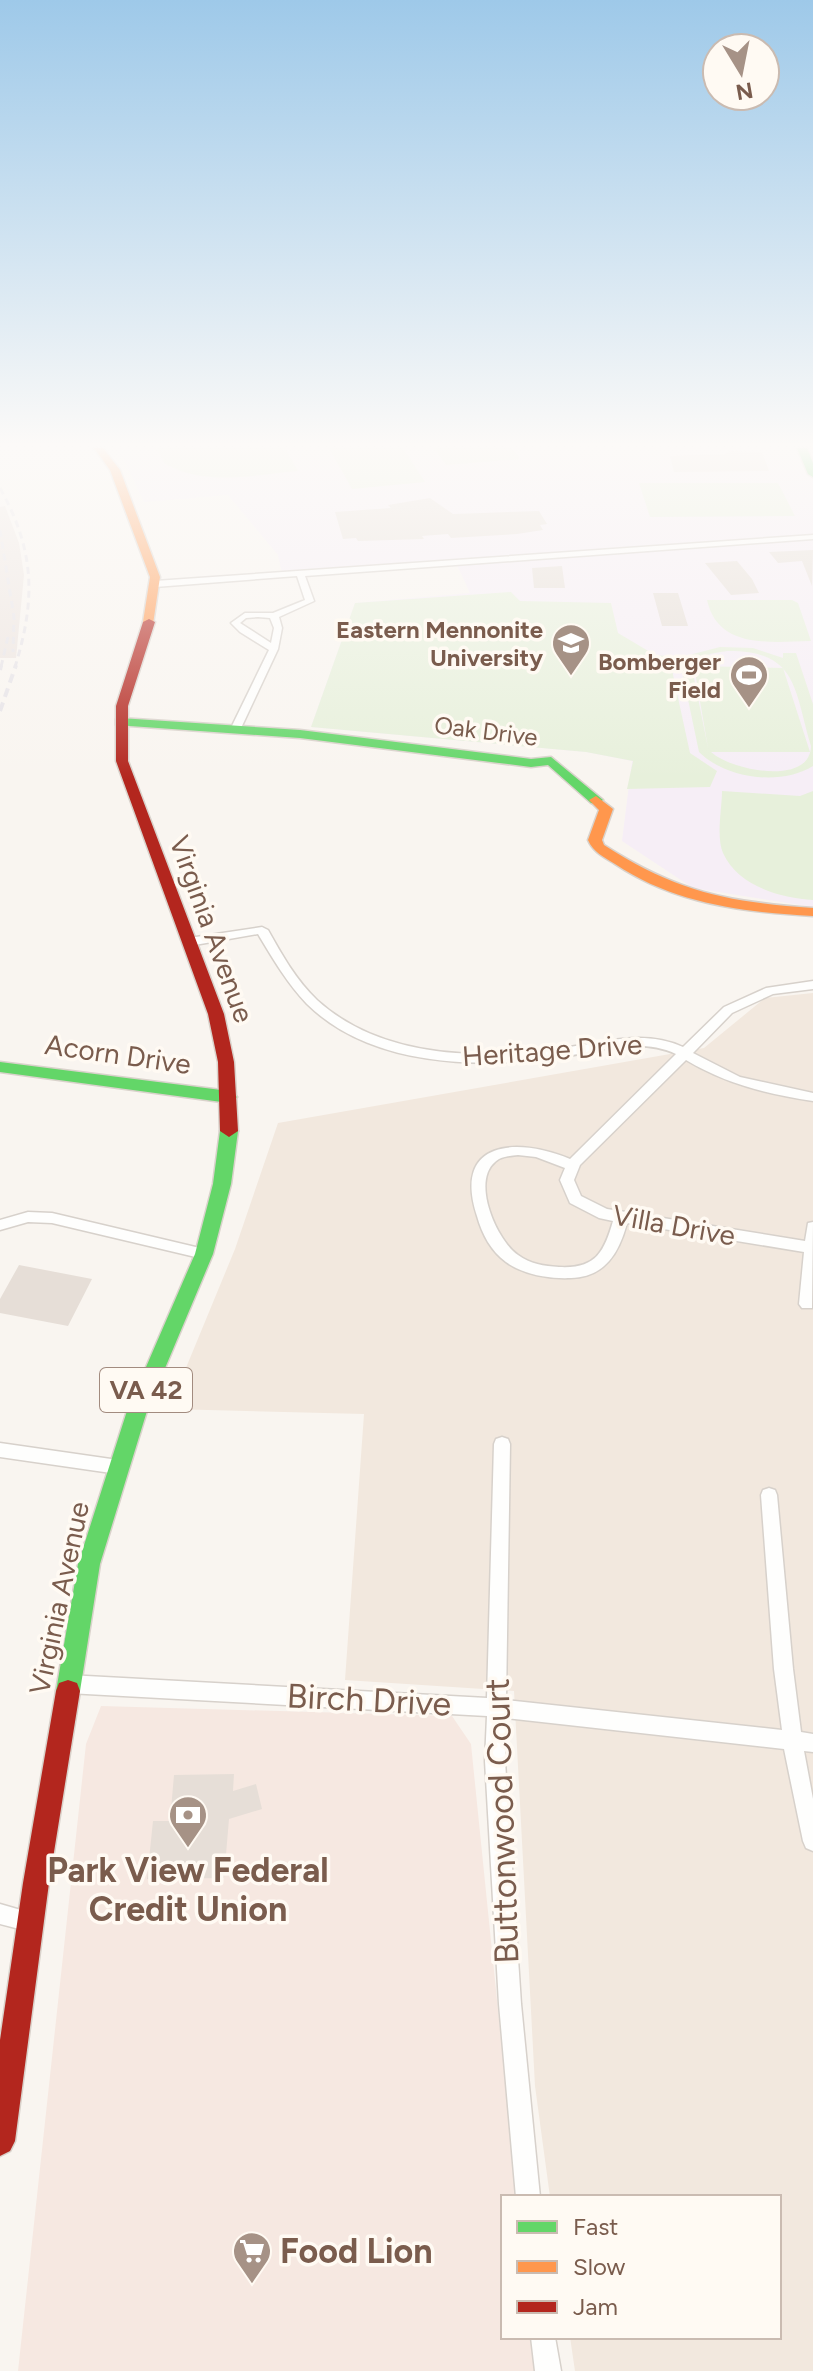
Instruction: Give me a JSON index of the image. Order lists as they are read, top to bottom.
{
  "streets": {
    "main road": [
      "Oak Drive",
      "Virginia Avenue",
      "Acorn Drive",
      "VA 42"
    ],
    "street": [
      "Heritage Drive",
      "Villa Drive",
      "Birch Drive",
      "Buttonwood Court"
    ]
  },
  "crossings": [
    ["Oak Drive", "Virginia Avenue"],
    ["Virginia Avenue", "Heritage Drive"],
    ["Virginia Avenue", "Acorn Drive"],
    ["Virginia Avenue", "Birch Drive"],
    ["Birch Drive", "Buttonwood Court"]
  ],
  "places": {
    "school or university": ["Eastern Mennonite University"],
    "sports": ["Bomberger Field"],
    "bank": ["Park View Federal Credit Union"],
    "supermarket": ["Food Lion"]
  },
  "legend": ["Fast", "Slow", "Jam"],
  "north": "bottom"
}
